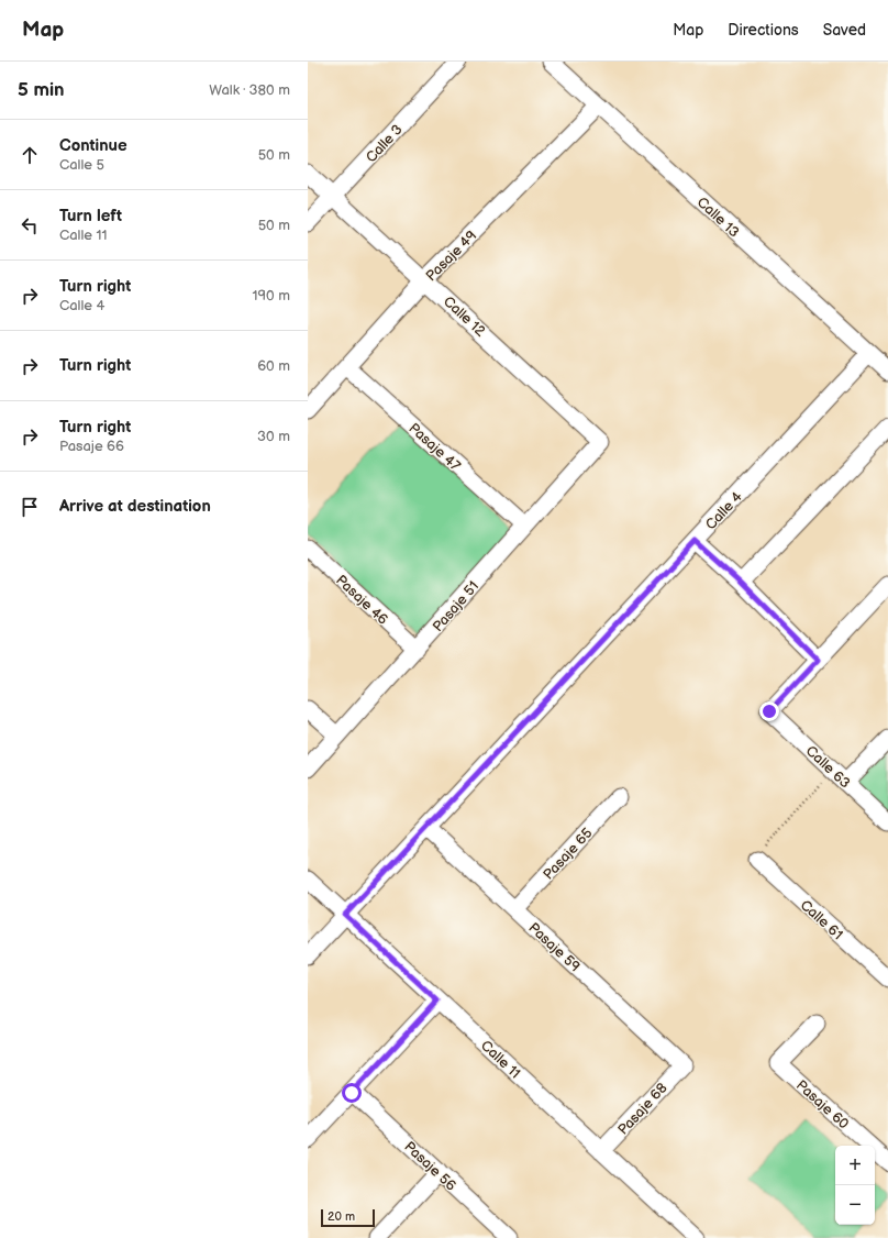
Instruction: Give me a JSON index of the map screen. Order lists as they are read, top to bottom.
{
  "streets": {
    "street": [
      "Calle 3",
      "Calle 13",
      "Pasaje 49",
      "Calle 12",
      "Pasaje 47",
      "Calle 4",
      "Pasaje 46",
      "Pasaje 51",
      "Calle 63",
      "Pasaje 65",
      "Calle 61",
      "Pasaje 59",
      "Calle 11",
      "Pasaje 60",
      "Pasaje 68",
      "Pasaje 56"
    ]
  },
  "crossings": [
    ["Calle 3", "Calle 12"],
    ["Calle 13", "Pasaje 49"],
    ["Calle 13", "Calle 4"],
    ["Pasaje 49", "Calle 12"],
    ["Pasaje 49", "Pasaje 47"],
    ["Calle 12", "Pasaje 51"],
    ["Pasaje 47", "Pasaje 51"],
    ["Calle 4", "Pasaje 59"],
    ["Calle 4", "Calle 11"],
    ["Pasaje 46", "Pasaje 51"],
    ["Pasaje 65", "Pasaje 59"],
    ["Pasaje 59", "Pasaje 68"],
    ["Calle 11", "Pasaje 68"]
  ],
  "scale_bar": "20 m",
  "page": {
    "header": "Map",
    "nav": ["Map", "Directions", "Saved"],
    "heading": ["5 min", "Walk · 380 m"],
    "list": [
      ["Continue", "Calle 5", "50 m"],
      ["Turn left", "Calle 11", "50 m"],
      ["Turn right", "Calle 4", "190 m"],
      ["Turn right", "60 m"],
      ["Turn right", "Pasaje 66", "30 m"],
      "Arrive at destination"
    ],
    "map_buttons": ["+", "−"],
    "scale": "20 m"
  }
}
